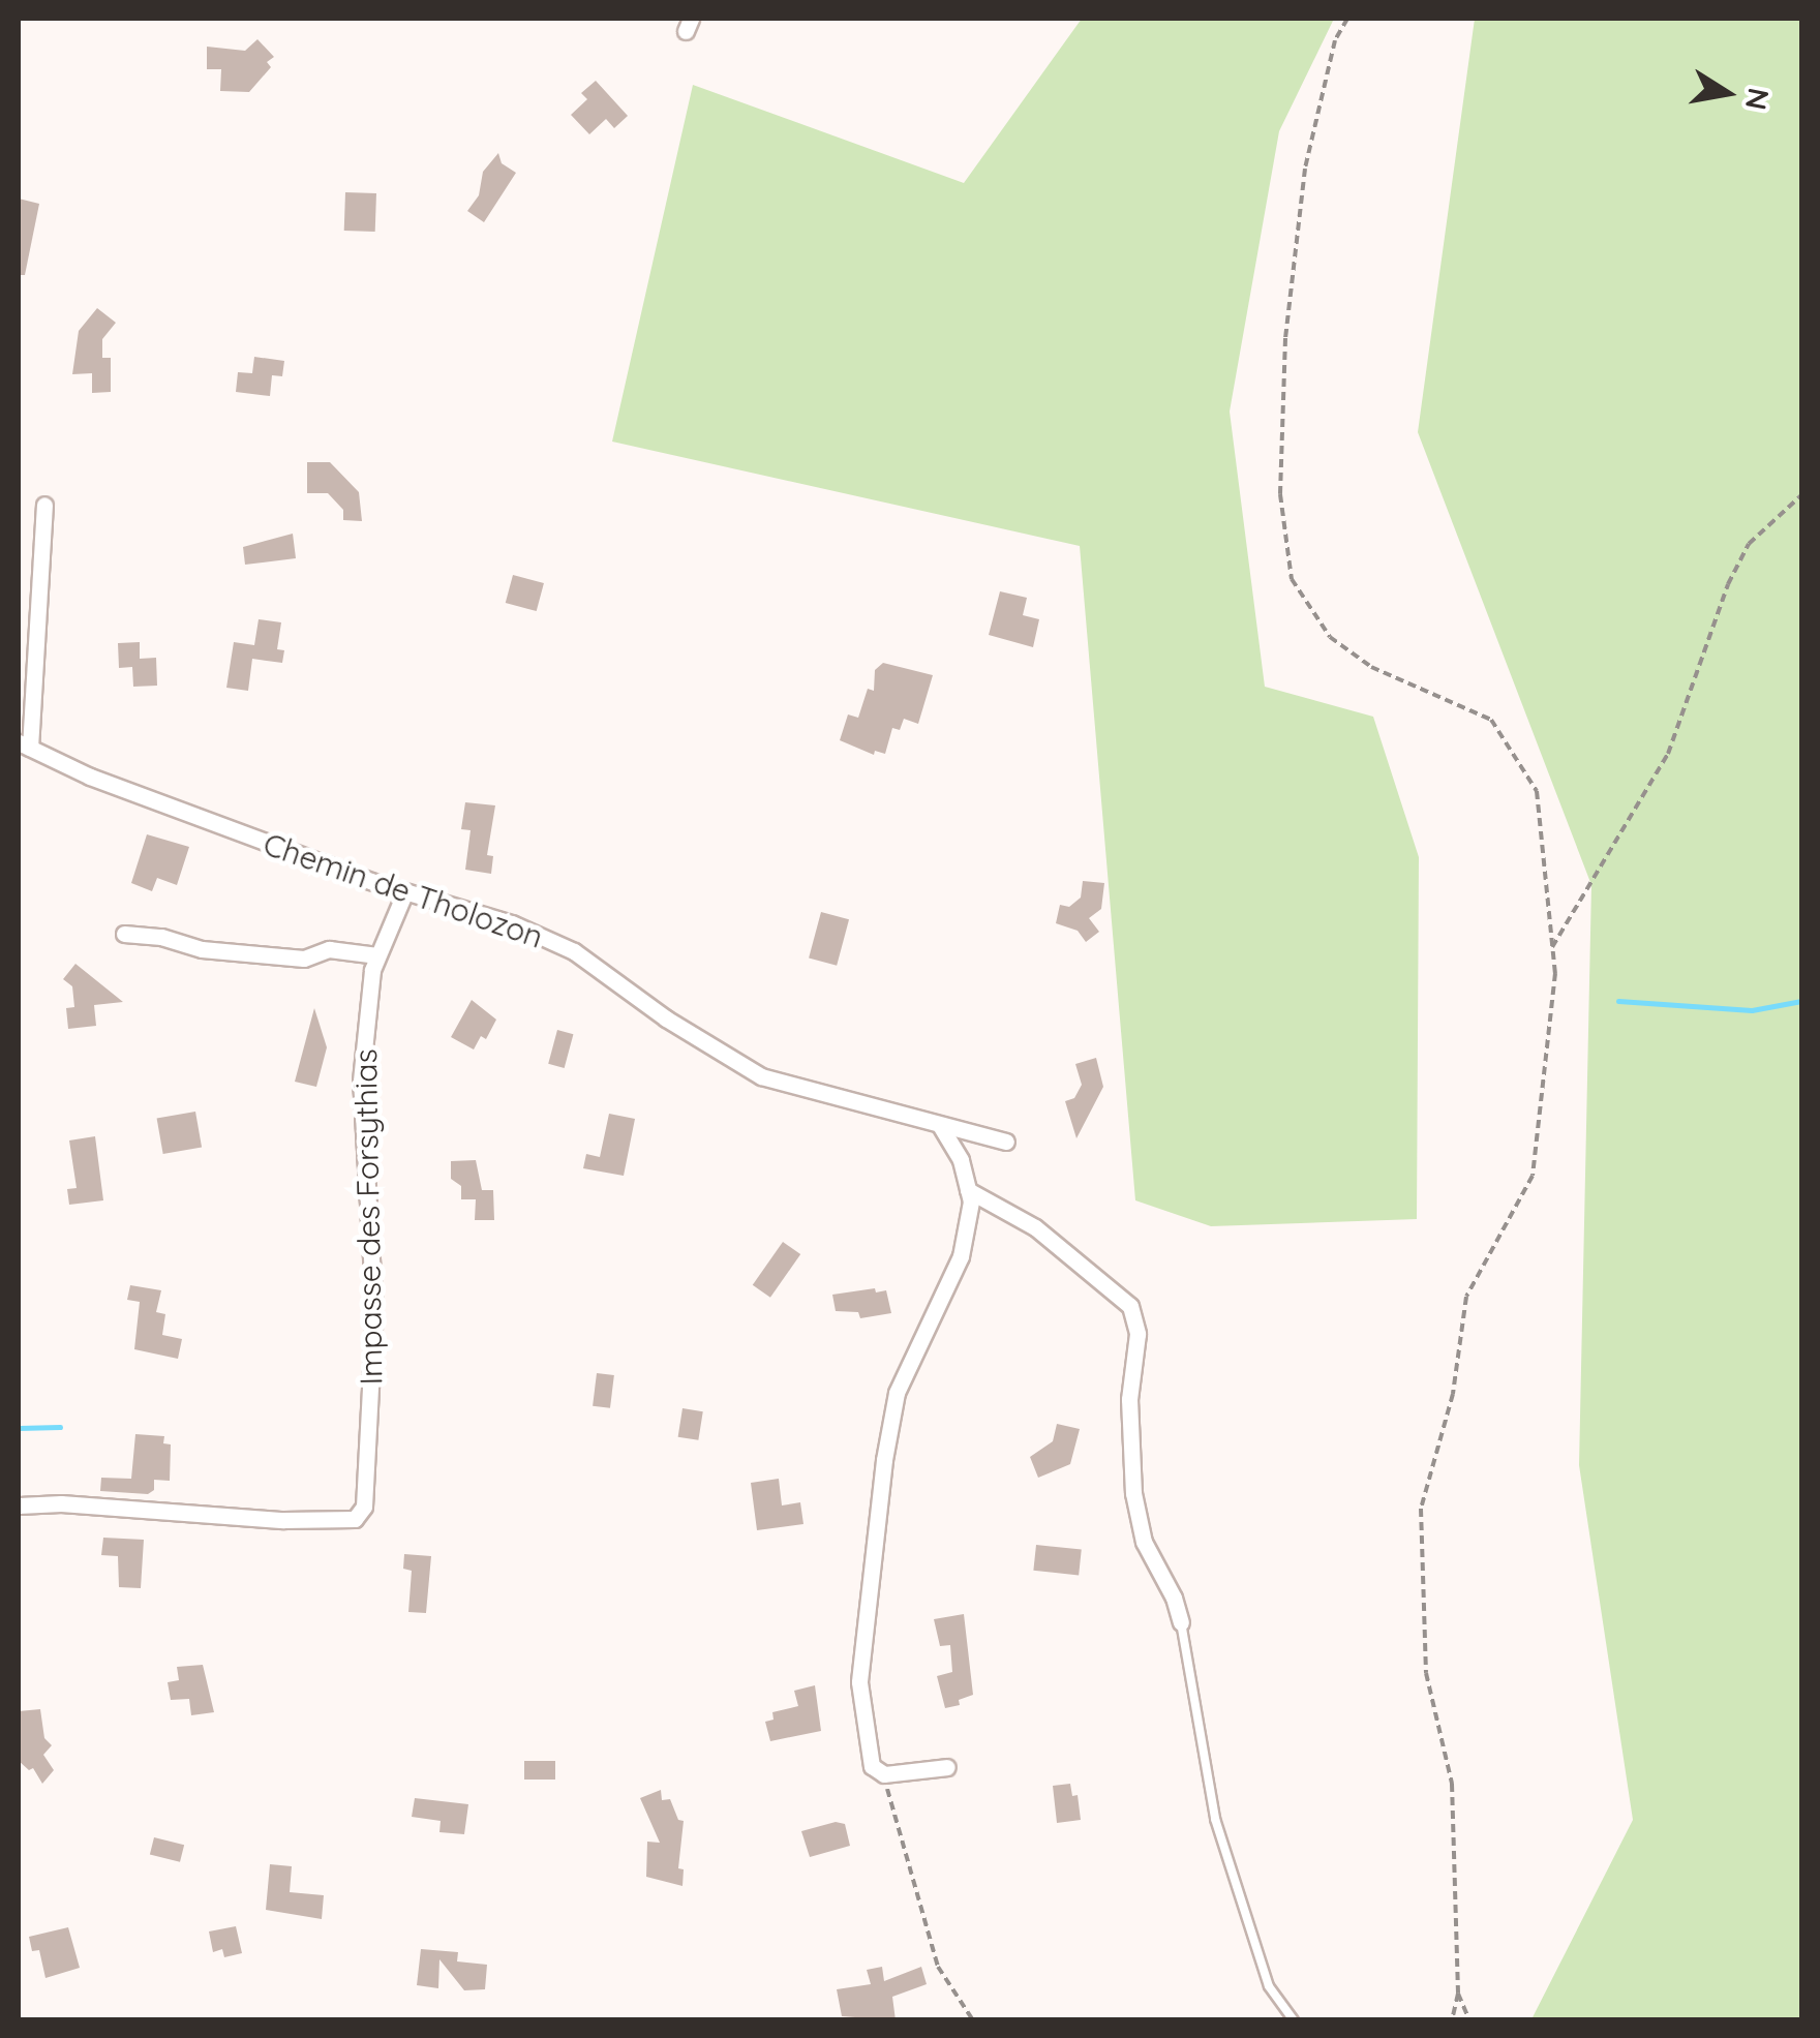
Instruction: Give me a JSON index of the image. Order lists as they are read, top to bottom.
{
  "streets": {
    "street": ["Chemin de Tholozon", "Impasse des Forsythias"]
  },
  "crossings": [
    ["Chemin de Tholozon", "Impasse des Forsythias"]
  ],
  "north": "right"
}
